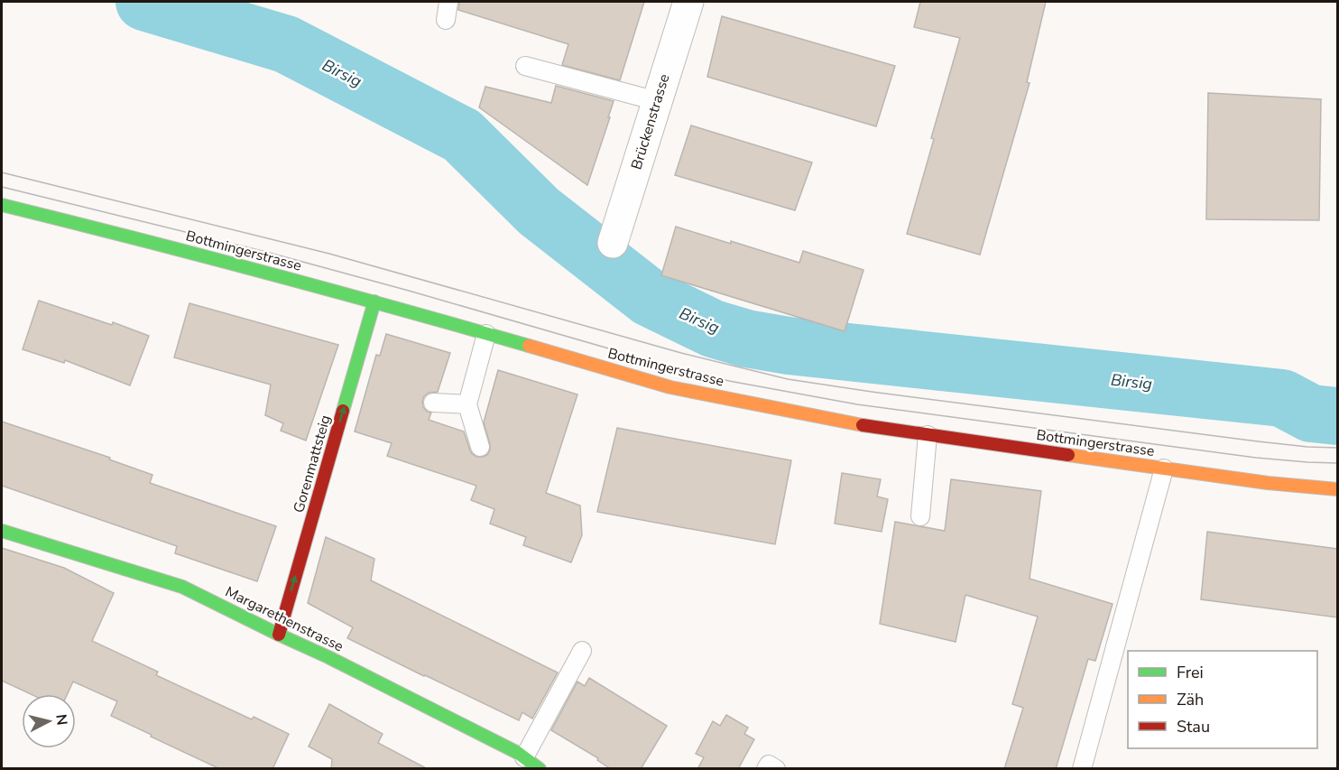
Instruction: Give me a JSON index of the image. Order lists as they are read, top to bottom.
{
  "streets": {
    "main road": ["Bottmingerstrasse", "Gorenmattsteig", "Margarethenstrasse"],
    "street": ["Brückenstrasse"]
  },
  "crossings": [
    ["Bottmingerstrasse", "Gorenmattsteig"],
    ["Gorenmattsteig", "Margarethenstrasse"]
  ],
  "one_way": ["Gorenmattsteig"],
  "water": ["Birsig"],
  "legend": ["Frei", "Zäh", "Stau"],
  "north": "right"
}
